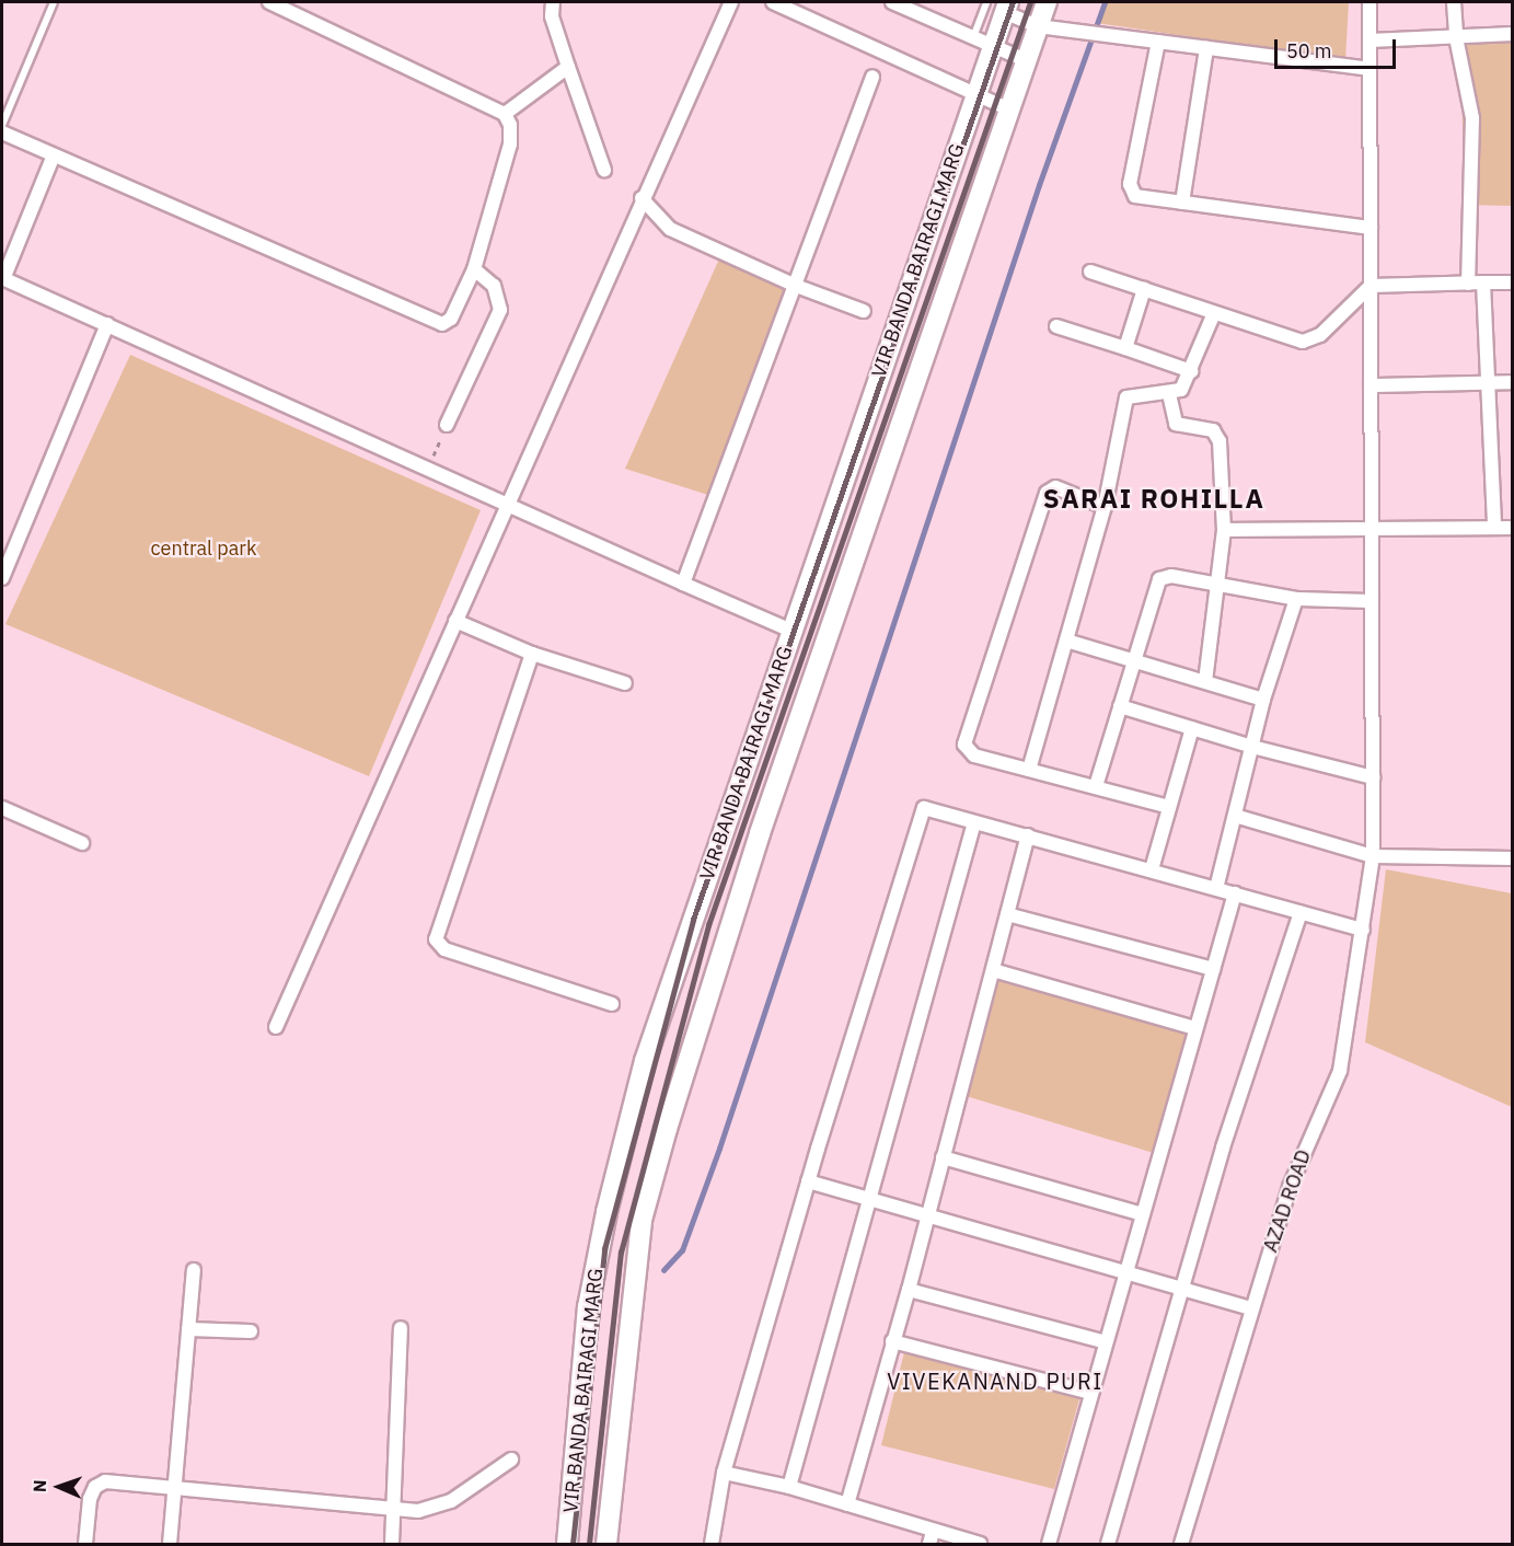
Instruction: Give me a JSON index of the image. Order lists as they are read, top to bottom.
{
  "streets": {
    "main road": ["VIR BANDA BAIRAGI MARG"],
    "street": ["AZAD ROAD"]
  },
  "districts": ["SARAI ROHILLA", "VIVEKANAND PURI"],
  "parks": ["central park"],
  "scale_bar": "50 m",
  "north": "left"
}
